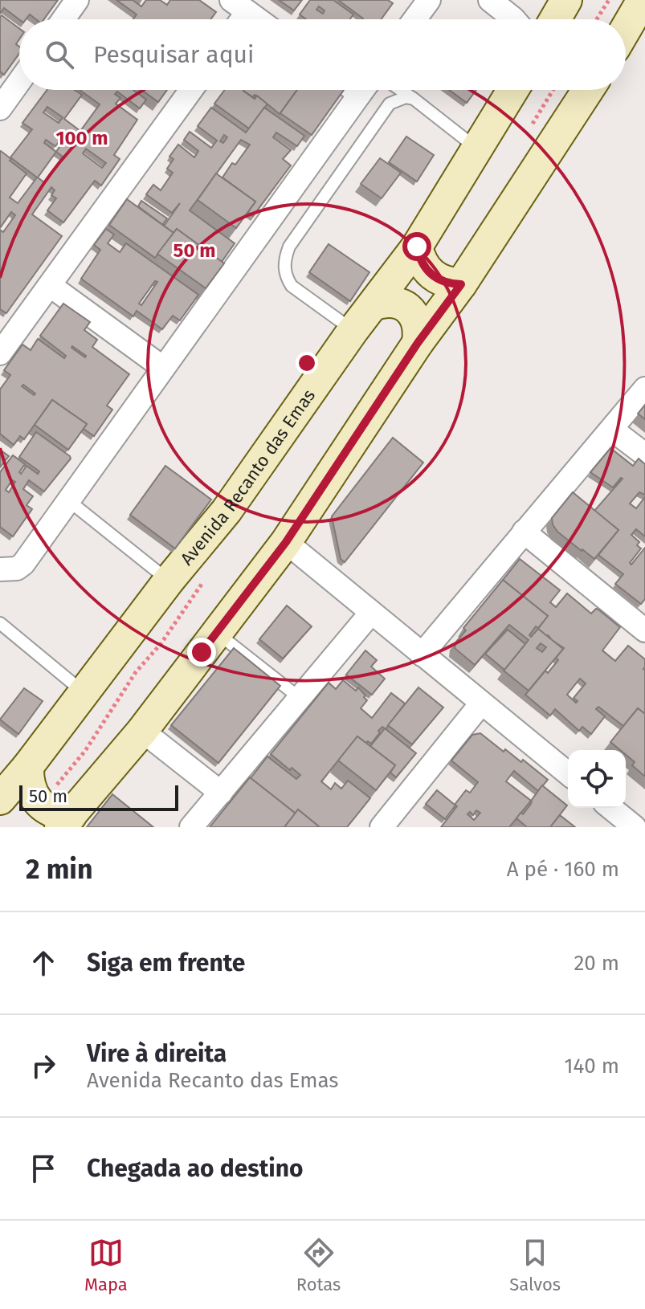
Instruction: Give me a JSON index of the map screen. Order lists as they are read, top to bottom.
{
  "streets": {
    "main road": ["Avenida Recanto das Emas"]
  },
  "scale_bar": "50 m",
  "page": {
    "search": "Pesquisar aqui",
    "scale": "50 m",
    "heading": ["2 min", "A pé · 160 m"],
    "list": [
      ["Siga em frente", "20 m"],
      ["Vire à direita", "Avenida Recanto das Emas", "140 m"],
      "Chegada ao destino"
    ],
    "nav": ["Mapa", "Rotas", "Salvos"]
  },
  "rings": ["100 m", "50 m"]
}
